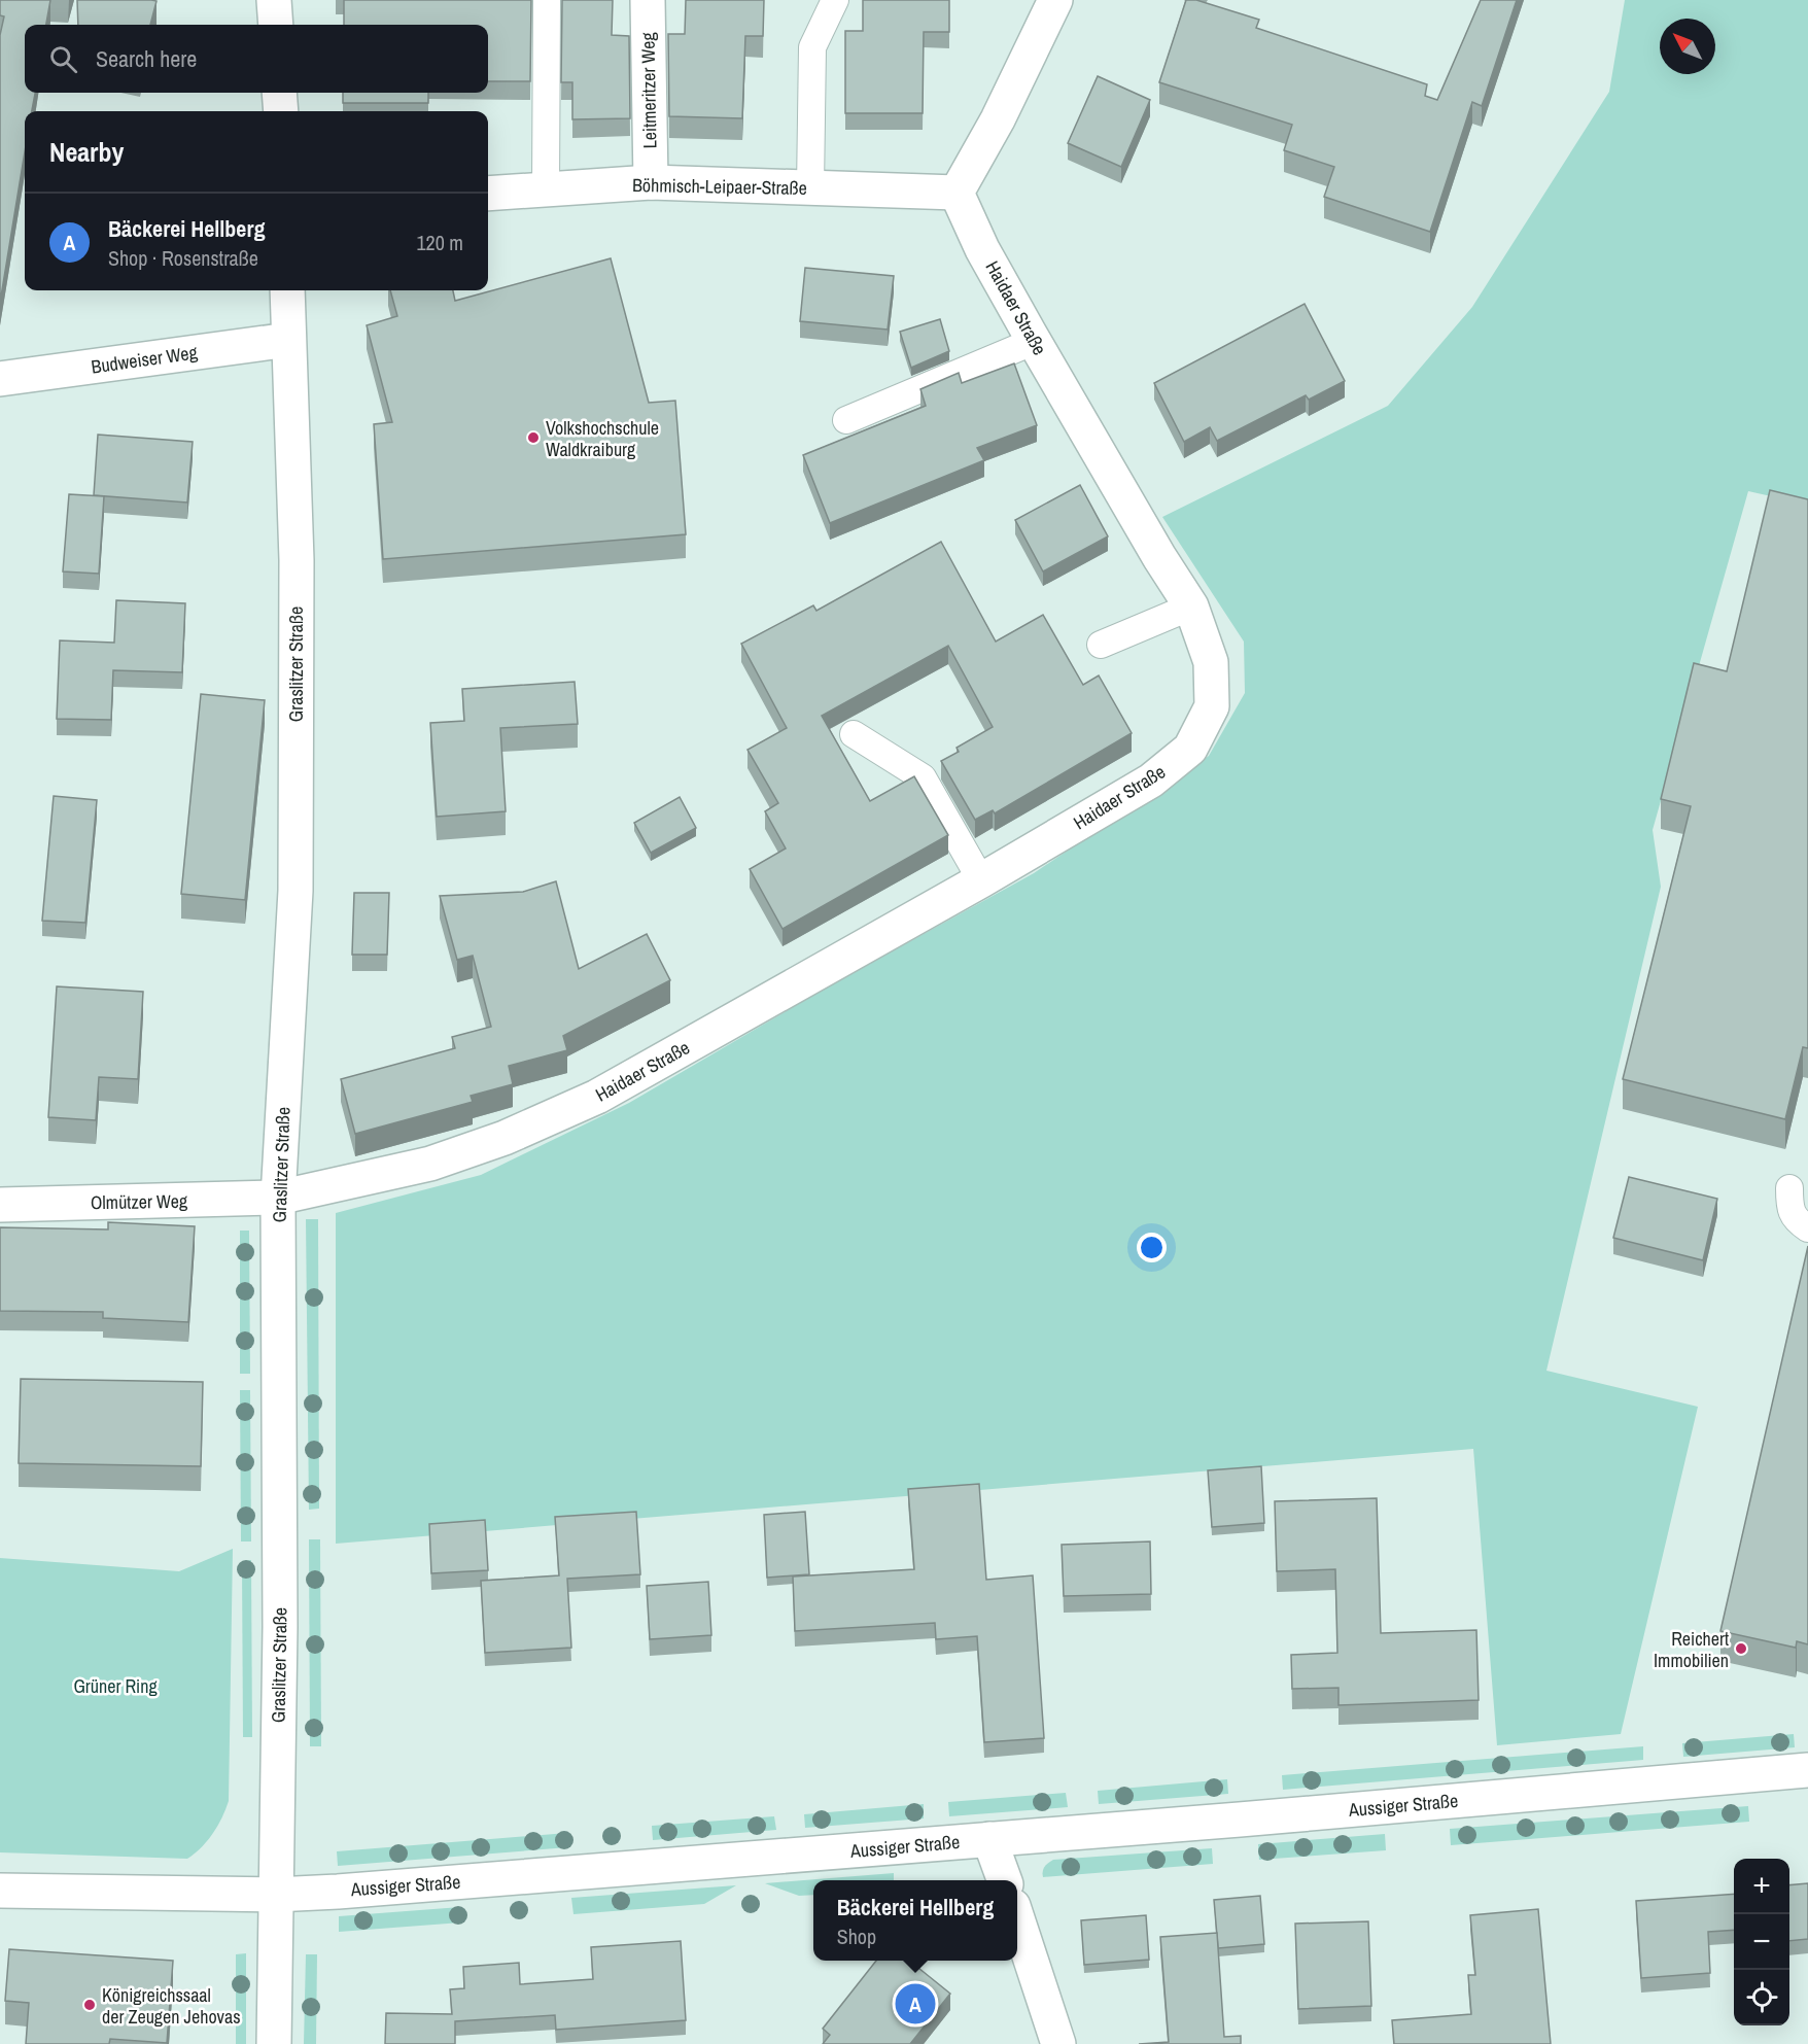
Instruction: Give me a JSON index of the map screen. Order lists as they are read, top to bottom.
{
  "streets": {
    "street": [
      "Leitmeritzer Weg",
      "Böhmisch-Leipaer-Straße",
      "Haidaer Straße",
      "Budweiser Weg",
      "Graslitzer Straße",
      "Olmützer Weg",
      "Aussiger Straße"
    ]
  },
  "crossings": [
    ["Leitmeritzer Weg", "Böhmisch-Leipaer-Straße"],
    ["Böhmisch-Leipaer-Straße", "Haidaer Straße"],
    ["Haidaer Straße", "Graslitzer Straße"],
    ["Haidaer Straße", "Olmützer Weg"],
    ["Budweiser Weg", "Graslitzer Straße"],
    ["Graslitzer Straße", "Olmützer Weg"],
    ["Graslitzer Straße", "Aussiger Straße"]
  ],
  "parks": ["Grüner Ring"],
  "places": ["Volkshochschule Waldkraiburg", "Reichert Immobilien", "Königreichssaal der Zeugen Jehovas"],
  "north": "top left",
  "page": {
    "search": "Search here",
    "heading": "Nearby",
    "list": [
      {
        "mark": "A",
        "name": "Bäckerei Hellberg",
        "note": "Shop · Rosenstraße",
        "value": "120 m"
      }
    ],
    "map_buttons": ["+", "−"],
    "popup": ["Bäckerei Hellberg", "Shop"],
    "pins": "A"
  }
}
